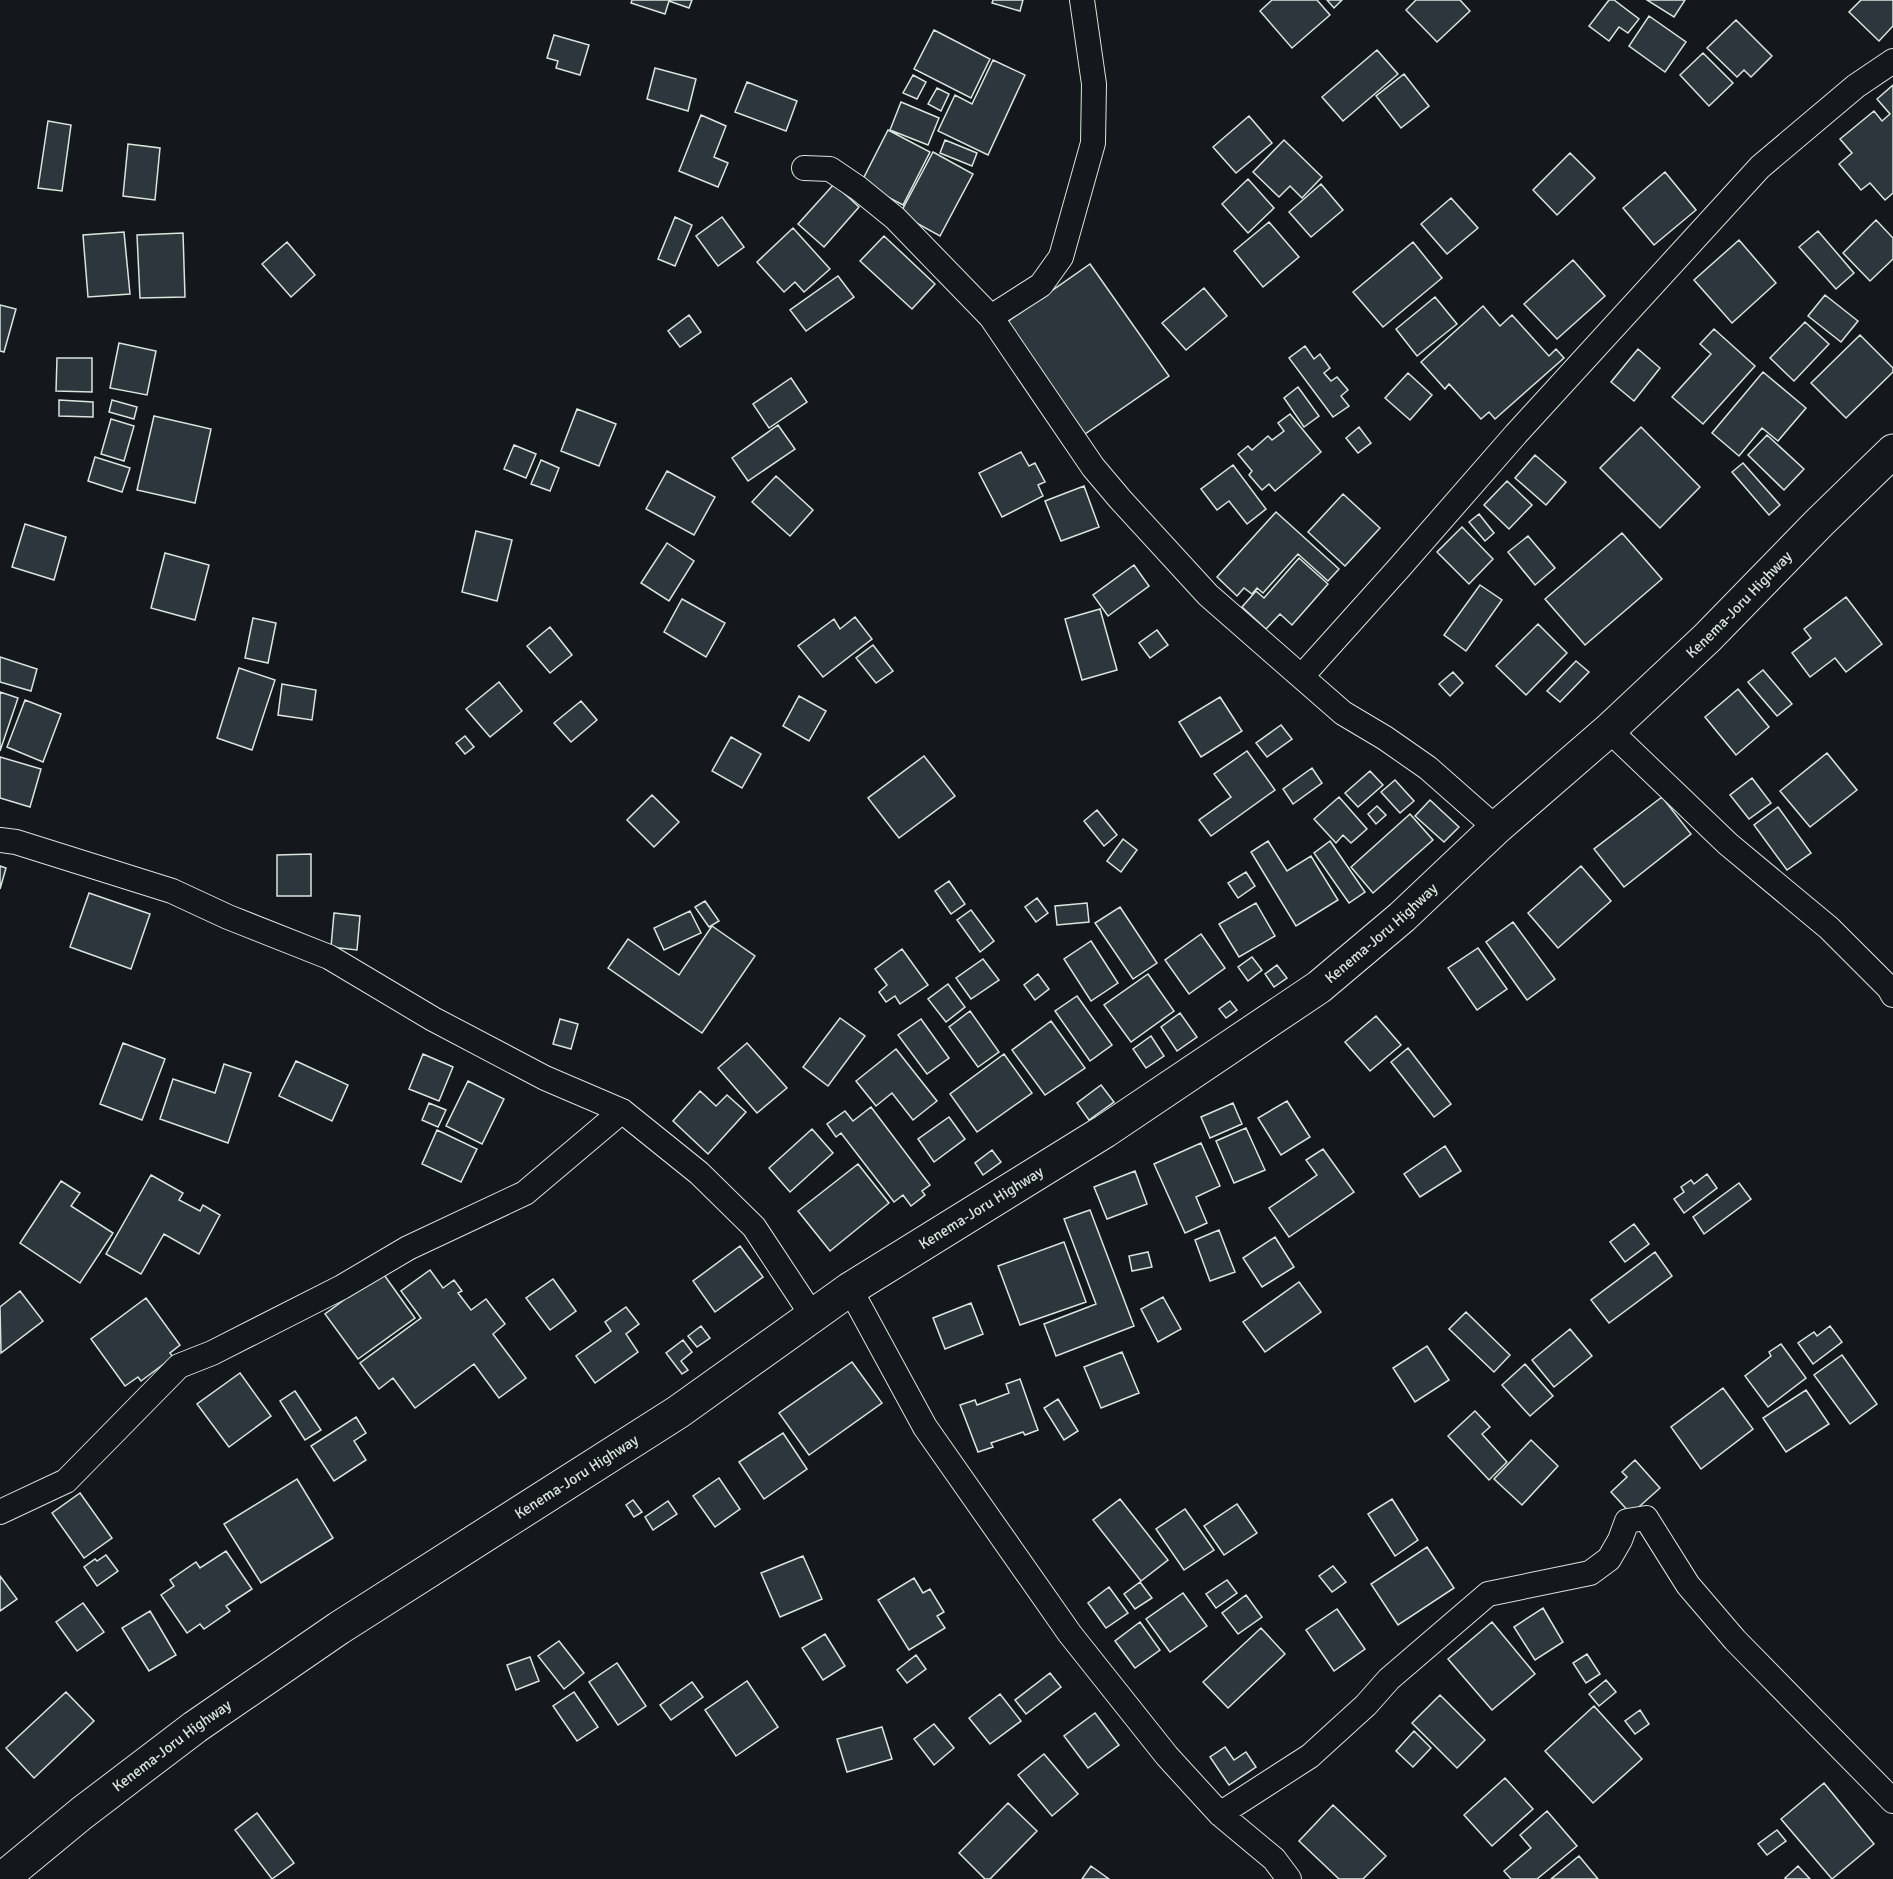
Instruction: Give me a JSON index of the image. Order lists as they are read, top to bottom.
{
  "streets": {
    "highway": ["Kenema-Joru Highway"]
  }
}
